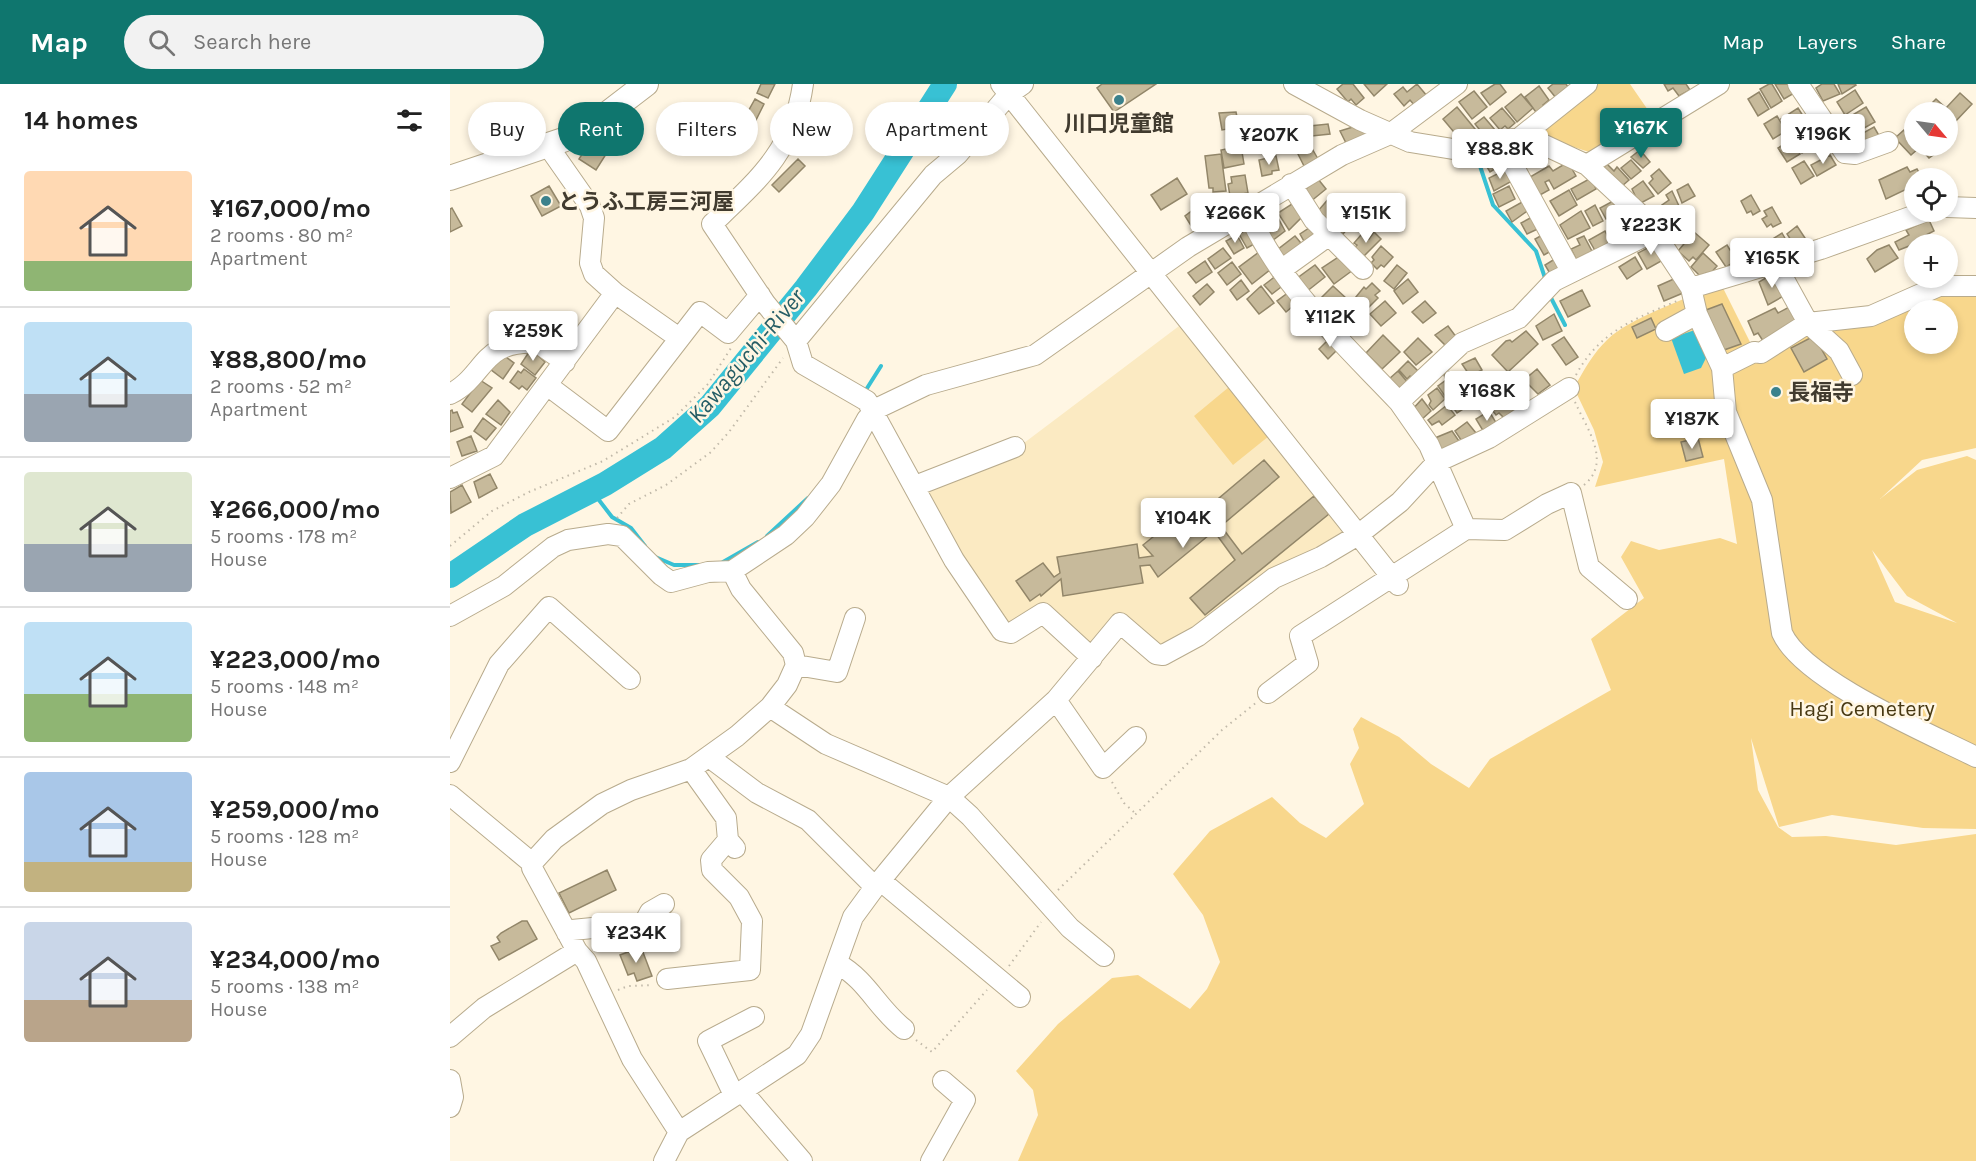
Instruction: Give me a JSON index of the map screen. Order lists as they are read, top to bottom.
{
  "water": ["Kawaguchi-River"],
  "parks": ["Hagi Cemetery"],
  "places": ["川口児童館", "とうふ工房三河屋", "長福寺"],
  "north": "bottom right",
  "page": {
    "header": "Map",
    "search": "Search here",
    "nav": ["Map", "Layers", "Share"],
    "heading": "14 homes",
    "map_buttons": ["+", "−"],
    "chip": [
      "Buy",
      "Rent",
      "Filters",
      "New",
      "Apartment"
    ],
    "price": [
      "¥167K",
      "¥196K",
      "¥207K",
      "¥88.8K",
      "¥266K",
      "¥151K",
      "¥223K",
      "¥165K",
      "¥112K",
      "¥259K",
      "¥168K",
      "¥187K",
      "¥104K",
      "¥234K"
    ],
    "list": [
      {
        "name": "¥167,000/mo",
        "note": "2 rooms · 80 m² · Apartment"
      },
      {
        "name": "¥88,800/mo",
        "note": "2 rooms · 52 m² · Apartment"
      },
      {
        "name": "¥266,000/mo",
        "note": "5 rooms · 178 m² · House"
      },
      {
        "name": "¥223,000/mo",
        "note": "5 rooms · 148 m² · House"
      },
      {
        "name": "¥259,000/mo",
        "note": "5 rooms · 128 m² · House"
      },
      {
        "name": "¥234,000/mo",
        "note": "5 rooms · 138 m² · House"
      }
    ]
  }
}
